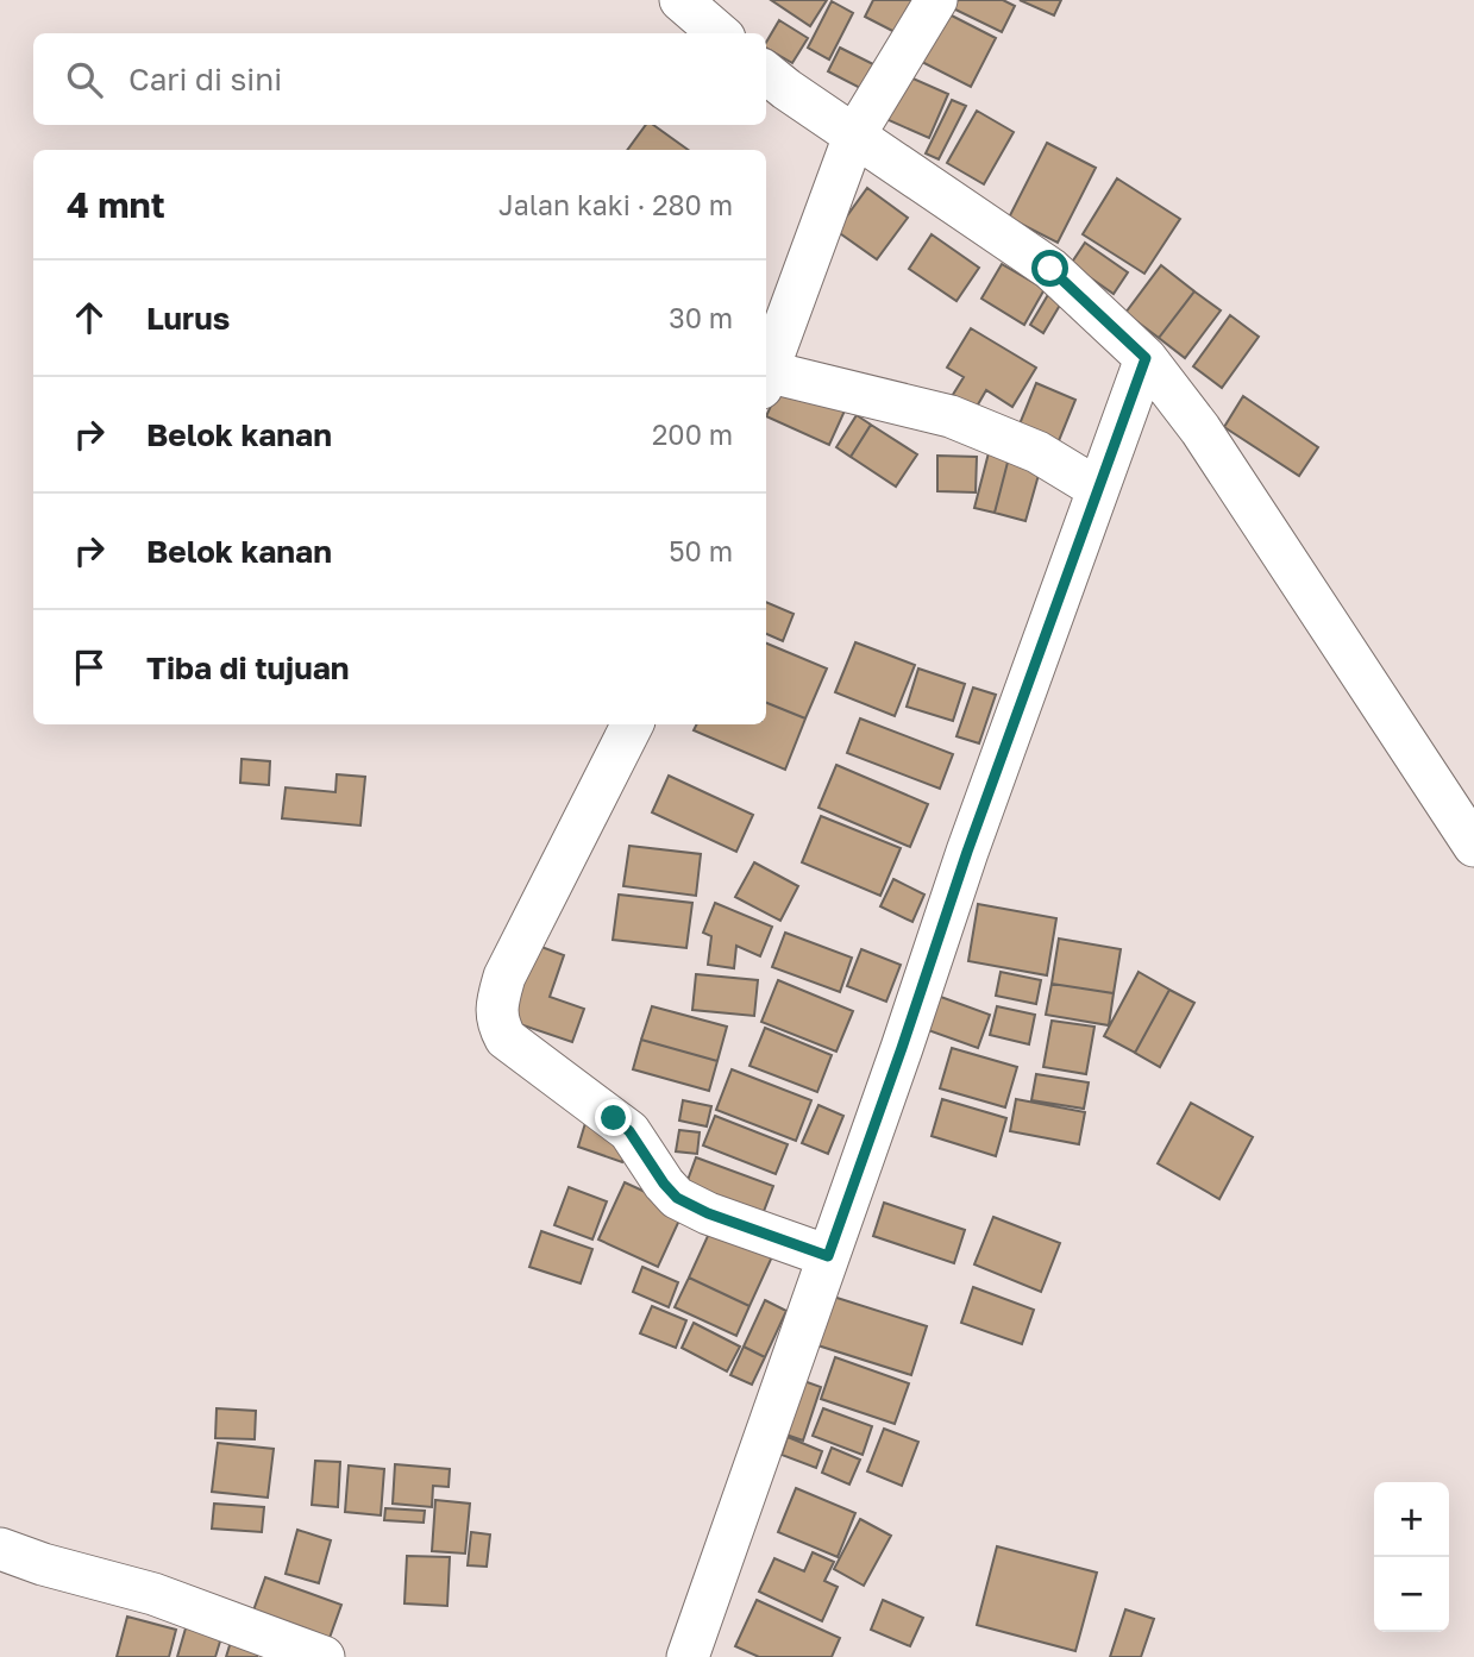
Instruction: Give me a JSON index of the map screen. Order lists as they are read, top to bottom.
{
  "page": {
    "search": "Cari di sini",
    "heading": ["4 mnt", "Jalan kaki · 280 m"],
    "list": [
      ["Lurus", "30 m"],
      ["Belok kanan", "200 m"],
      ["Belok kanan", "50 m"],
      "Tiba di tujuan"
    ],
    "map_buttons": ["+", "−"]
  }
}
